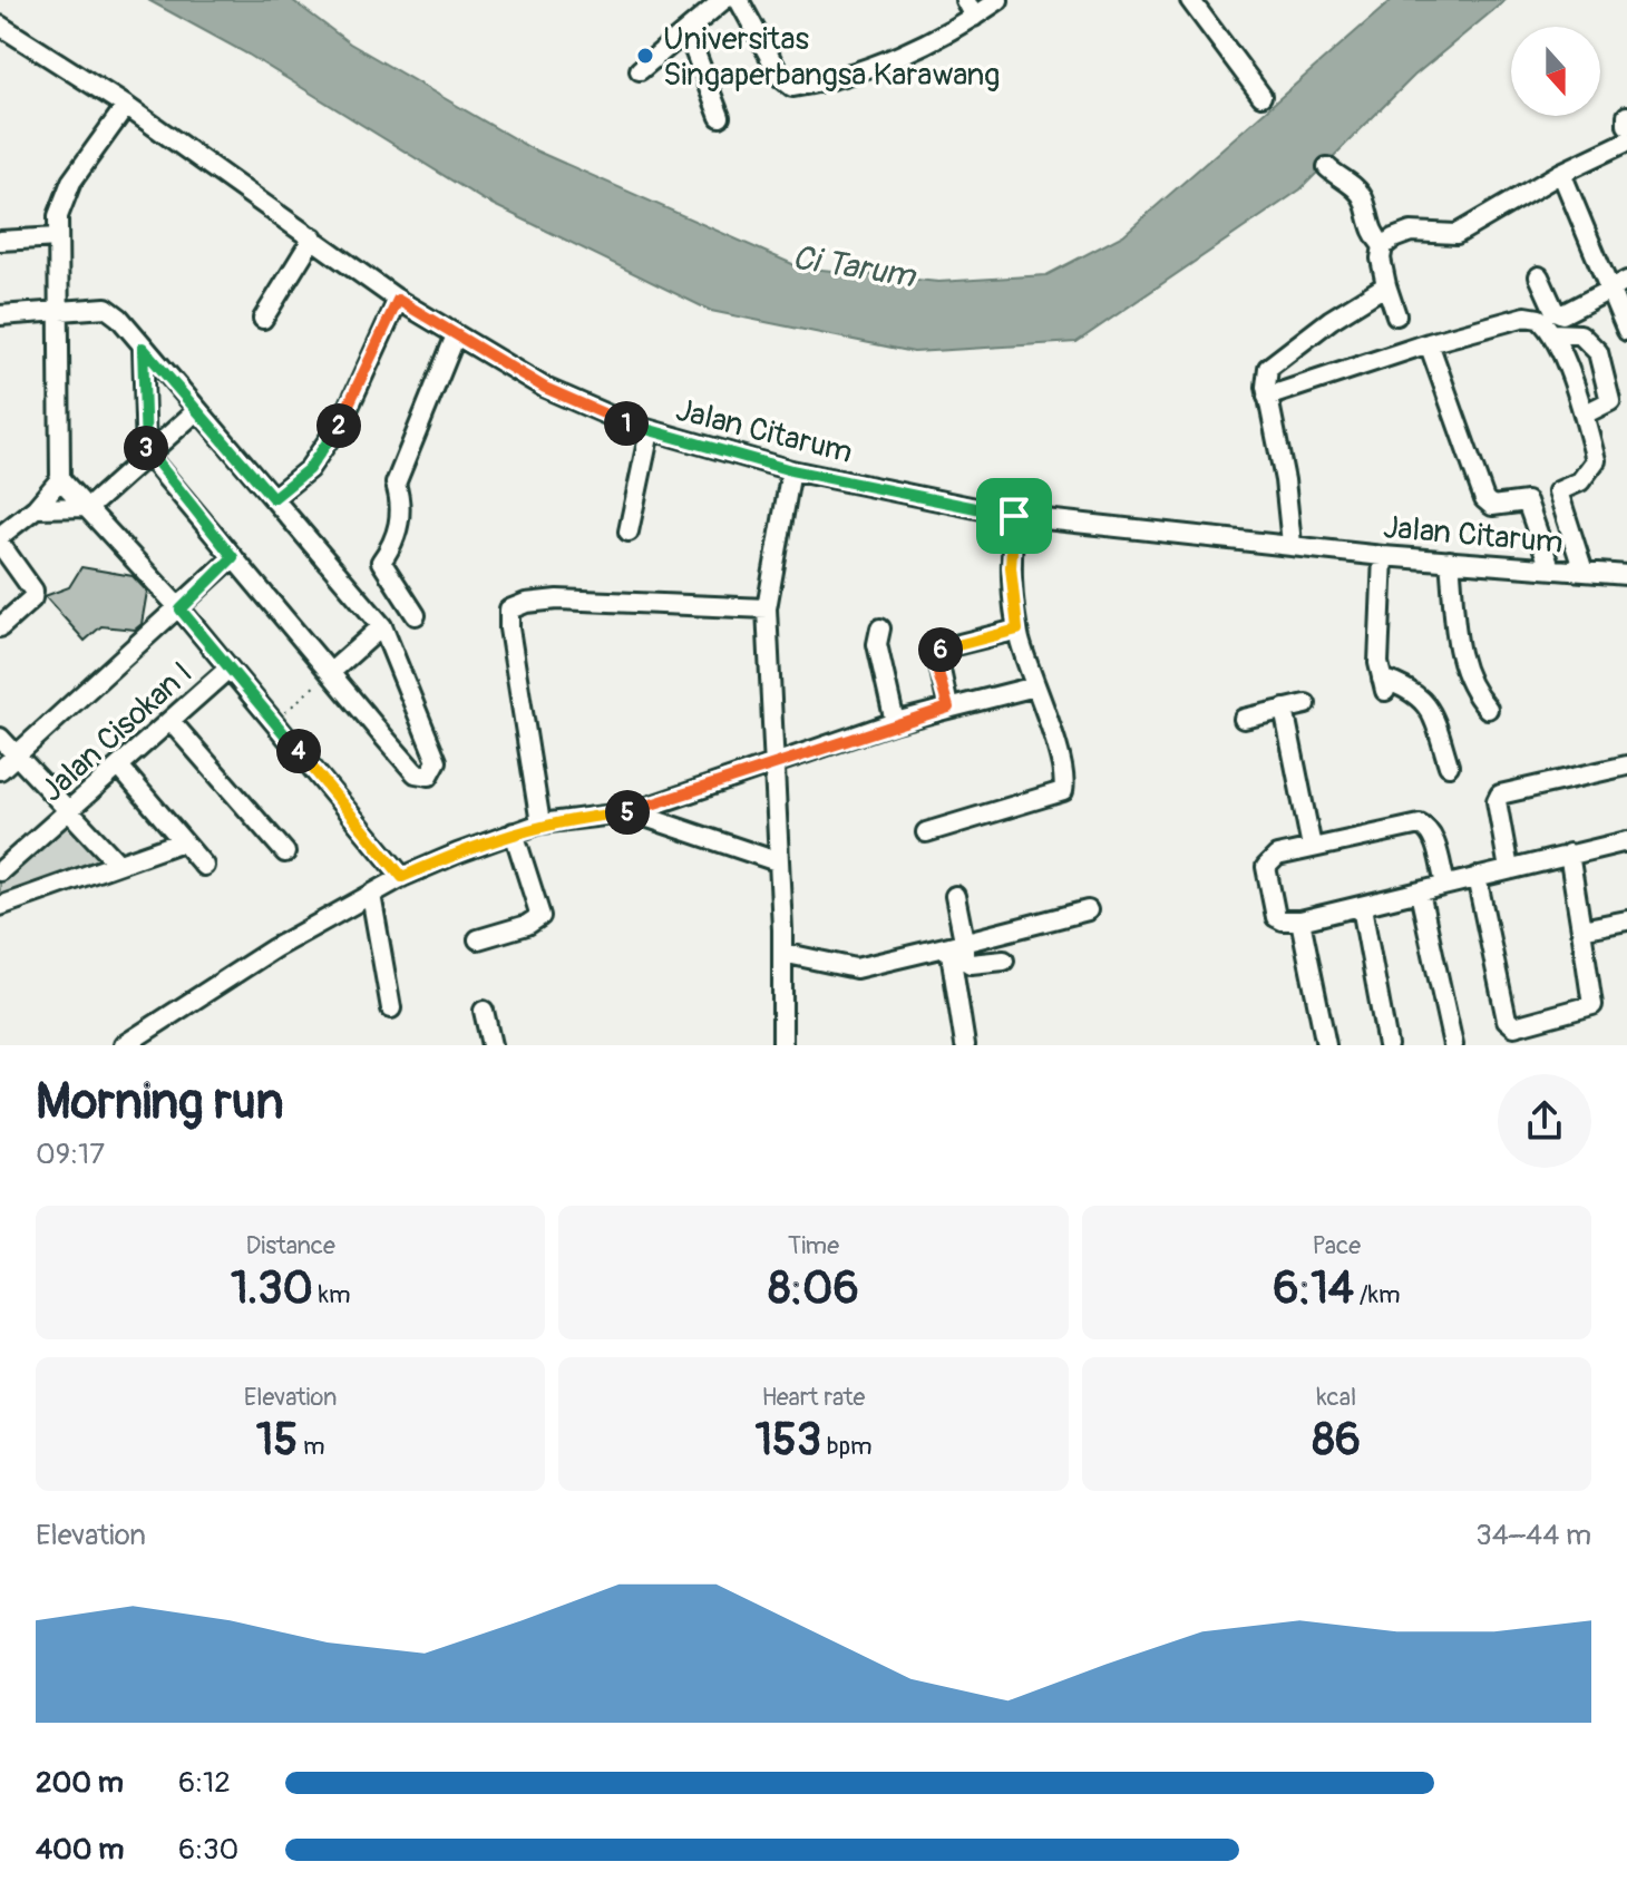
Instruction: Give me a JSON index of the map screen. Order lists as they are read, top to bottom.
{
  "streets": {
    "street": ["Jalan Citarum", "Jalan Cisokan I"]
  },
  "water": ["Ci Tarum"],
  "places": ["Universitas Singaperbangsa Karawang"],
  "north": "bottom",
  "page": {
    "pins": [
      "1",
      "2",
      "3",
      "6",
      "4",
      "5"
    ],
    "heading": ["Morning run", "09:17"],
    "stats": [
      ["Distance", "1.30 km"],
      ["Time", "8:06"],
      ["Pace", "6:14 /km"],
      ["Elevation", "15 m"],
      ["Heart rate", "153 bpm"],
      ["kcal", "86"]
    ],
    "chart": ["Elevation", "34–44 m"],
    "list": [
      {
        "name": "200 m",
        "note": "6:12"
      },
      {
        "name": "400 m",
        "note": "6:30"
      }
    ]
  }
}
